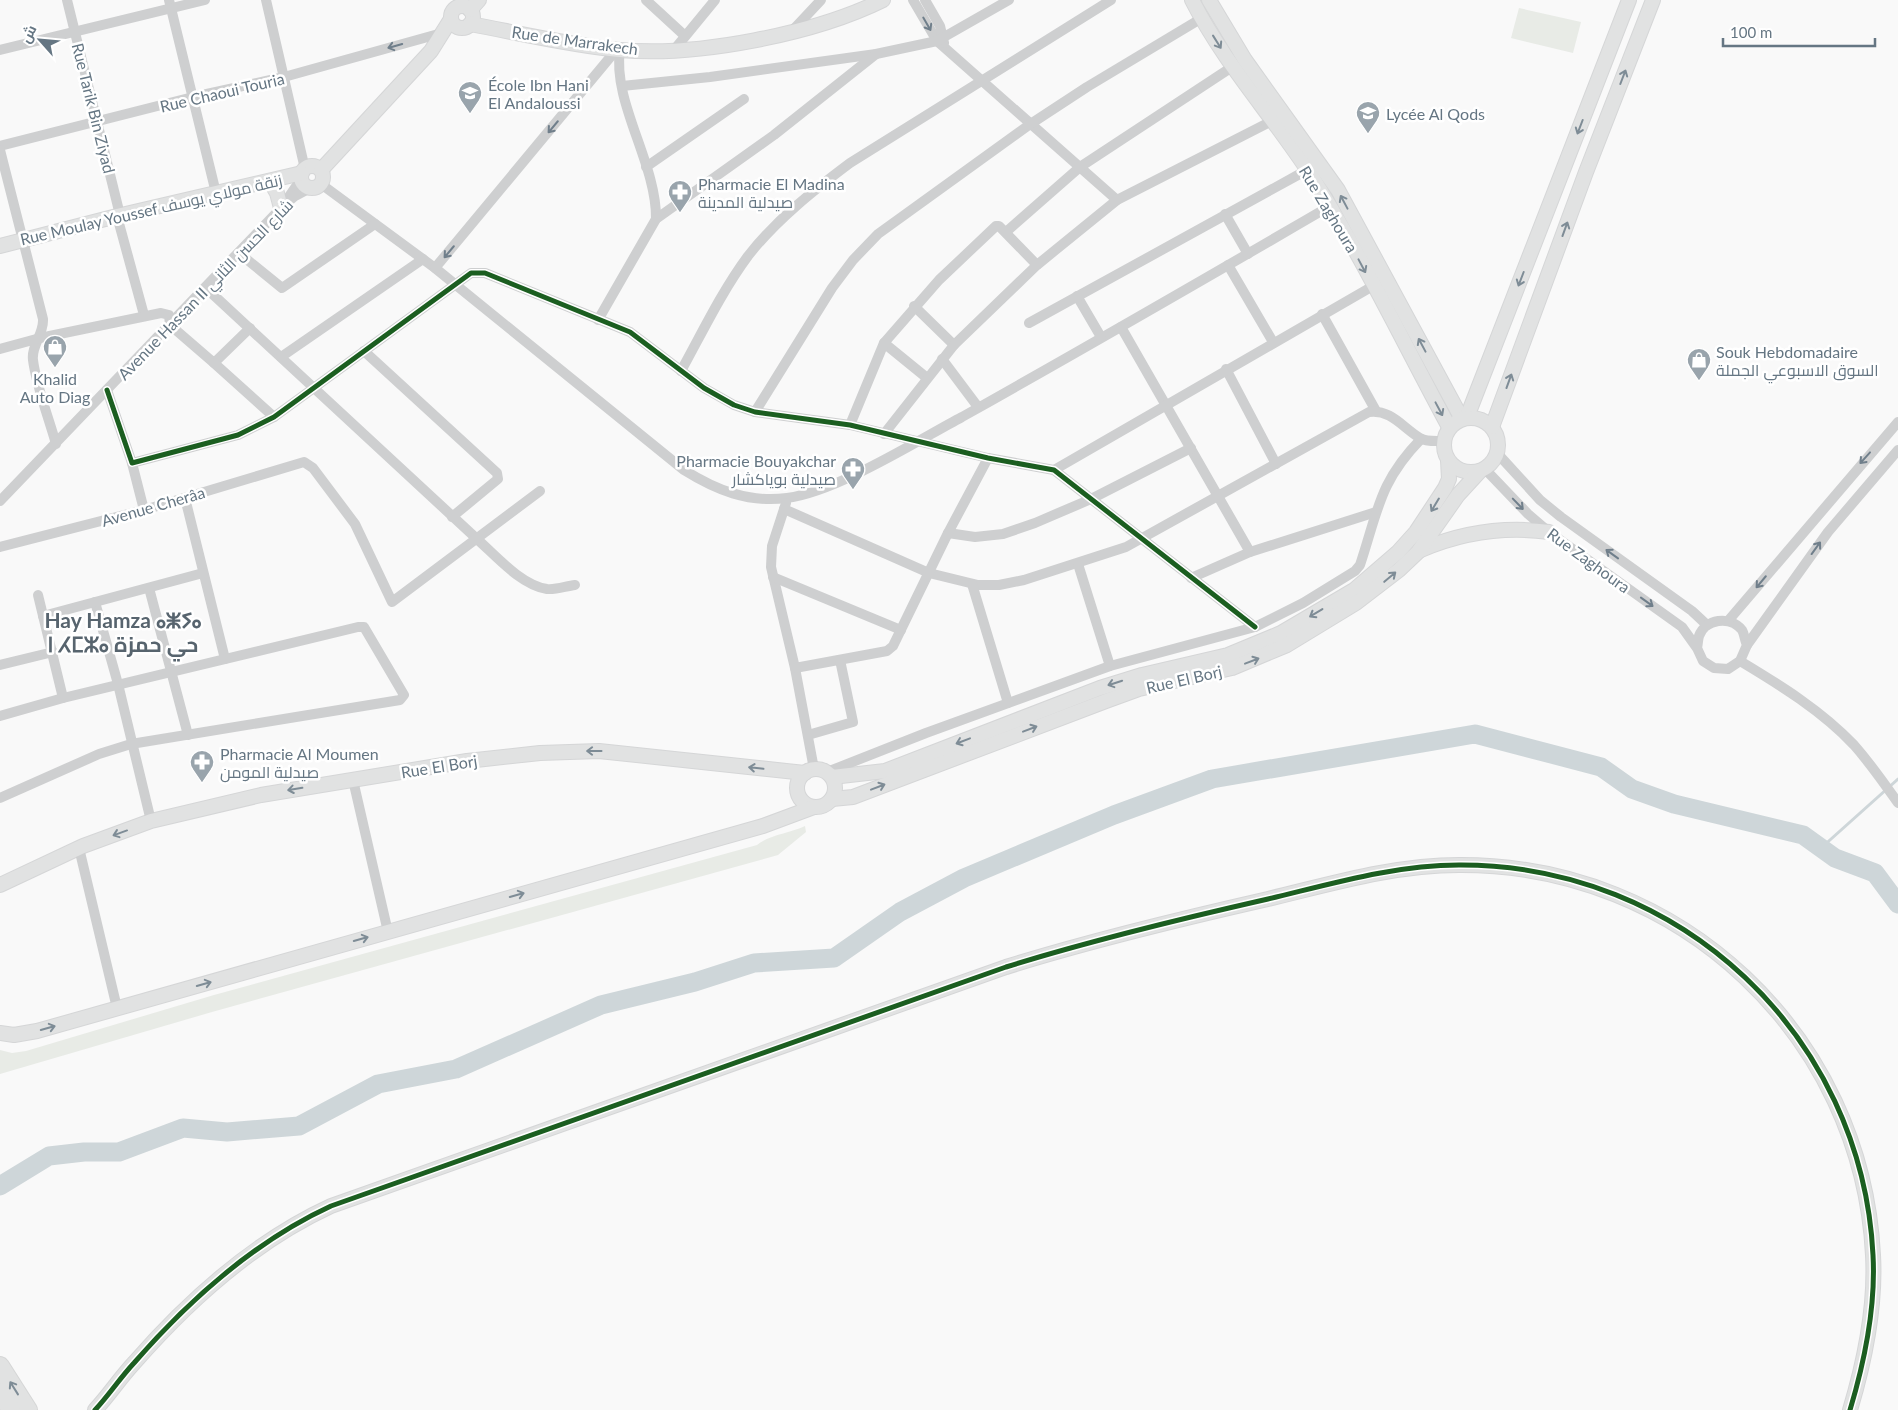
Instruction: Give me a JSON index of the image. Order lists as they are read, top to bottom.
{
  "streets": {
    "main road": [
      "Rue de Marrakech",
      "Rue Moulay Youssef زنقة مولاي يوسف",
      "Rue Zaghoura",
      "Rue El Borj"
    ],
    "street": [
      "Rue Chaoui Touria",
      "Rue Tarik Bin Ziyad",
      "Avenue Hassan II شارع الحسن الثاني",
      "Avenue Cherâa"
    ]
  },
  "crossings": [
    ["Rue Chaoui Touria", "Rue Tarik Bin Ziyad"],
    ["Rue Tarik Bin Ziyad", "Rue Moulay Youssef زنقة مولاي يوسف"],
    ["Rue Moulay Youssef زنقة مولاي يوسف", "Avenue Hassan II شارع الحسن الثاني"],
    ["Rue Zaghoura", "Rue El Borj"]
  ],
  "one_way": ["Rue Chaoui Touria"],
  "districts": ["Hay Hamza ⴰⵥⵢⴰ ⵏ ⵃⵎⵣⴰ حي حمزة"],
  "places": {
    "school or university": ["École Ibn Hani El Andaloussi", "Lycée Al Qods"],
    "pharmacy": ["Pharmacie El Madina صيدلية المدينة", "Pharmacie Bouyakchar صيدلية بوياكشار", "Pharmacie Al Moumen صيدلية المومن"],
    "shop": ["Khalid Auto Diag", "Souk Hebdomadaire السوق الاسبوعي الجملة"]
  },
  "scale_bar": "100 m",
  "north": "top left"
}
